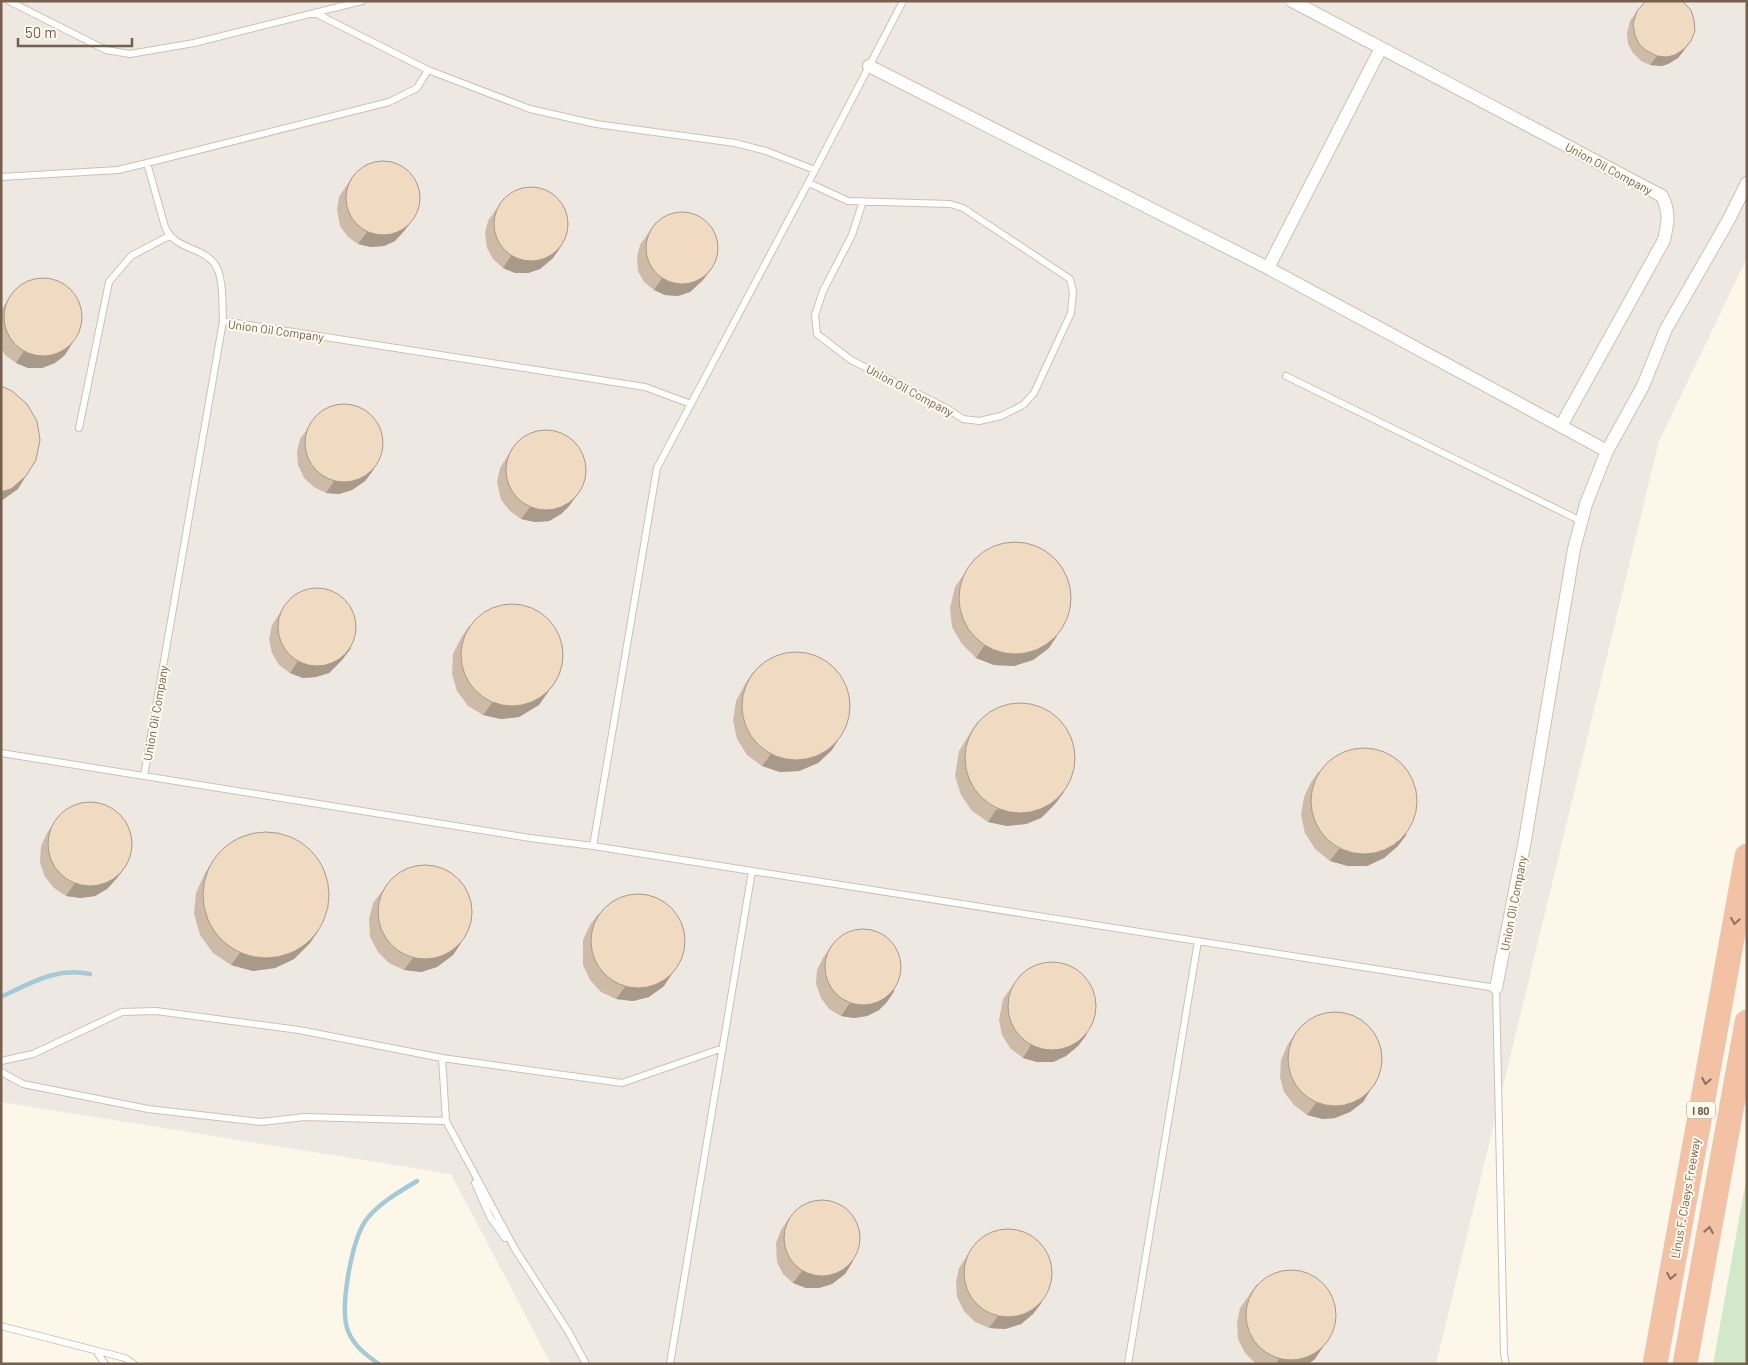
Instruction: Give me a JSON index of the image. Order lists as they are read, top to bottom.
{
  "streets": {
    "highway": ["I 80", "Linus F. Claeys Freeway"],
    "street": ["Union Oil Company"]
  },
  "scale_bar": "50 m"
}
